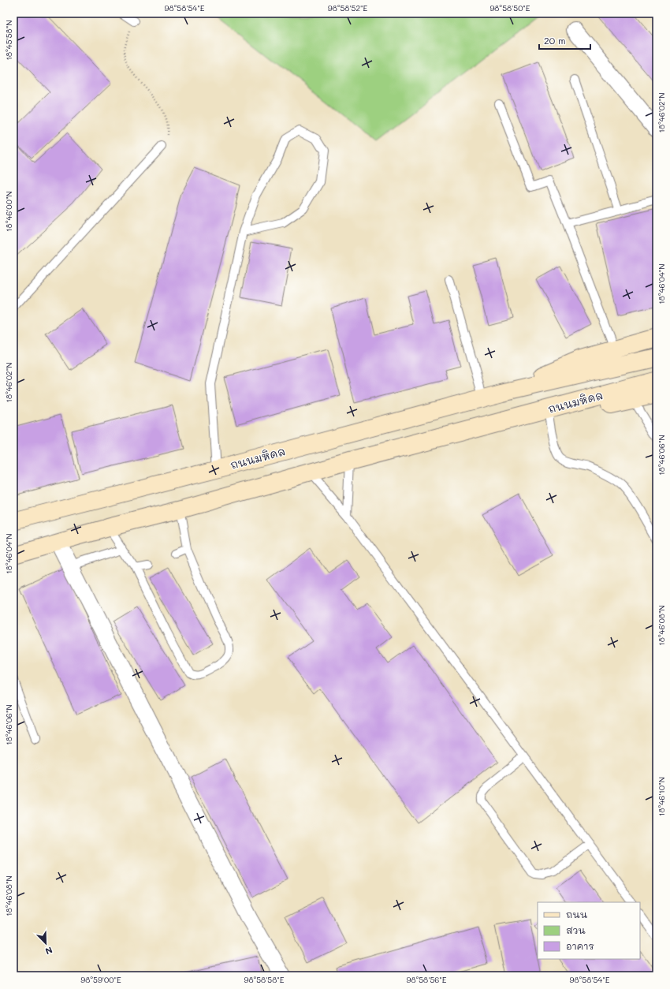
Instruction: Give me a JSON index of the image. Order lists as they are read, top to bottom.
{
  "streets": {
    "main road": ["ถนนมหิดล"]
  },
  "legend": ["ถนน", "สวน", "อาคาร"],
  "scale_bar": "20 m",
  "north": "bottom right",
  "coordinates": [
    "98°58'54\"E",
    "98°58'52\"E",
    "98°58'50\"E",
    "18°45'58\"N",
    "18°46'02\"N",
    "18°46'00\"N",
    "18°46'04\"N",
    "18°46'06\"N",
    "18°46'08\"N",
    "18°46'10\"N",
    "98°59'00\"E",
    "98°58'58\"E",
    "98°58'56\"E"
  ]
}
